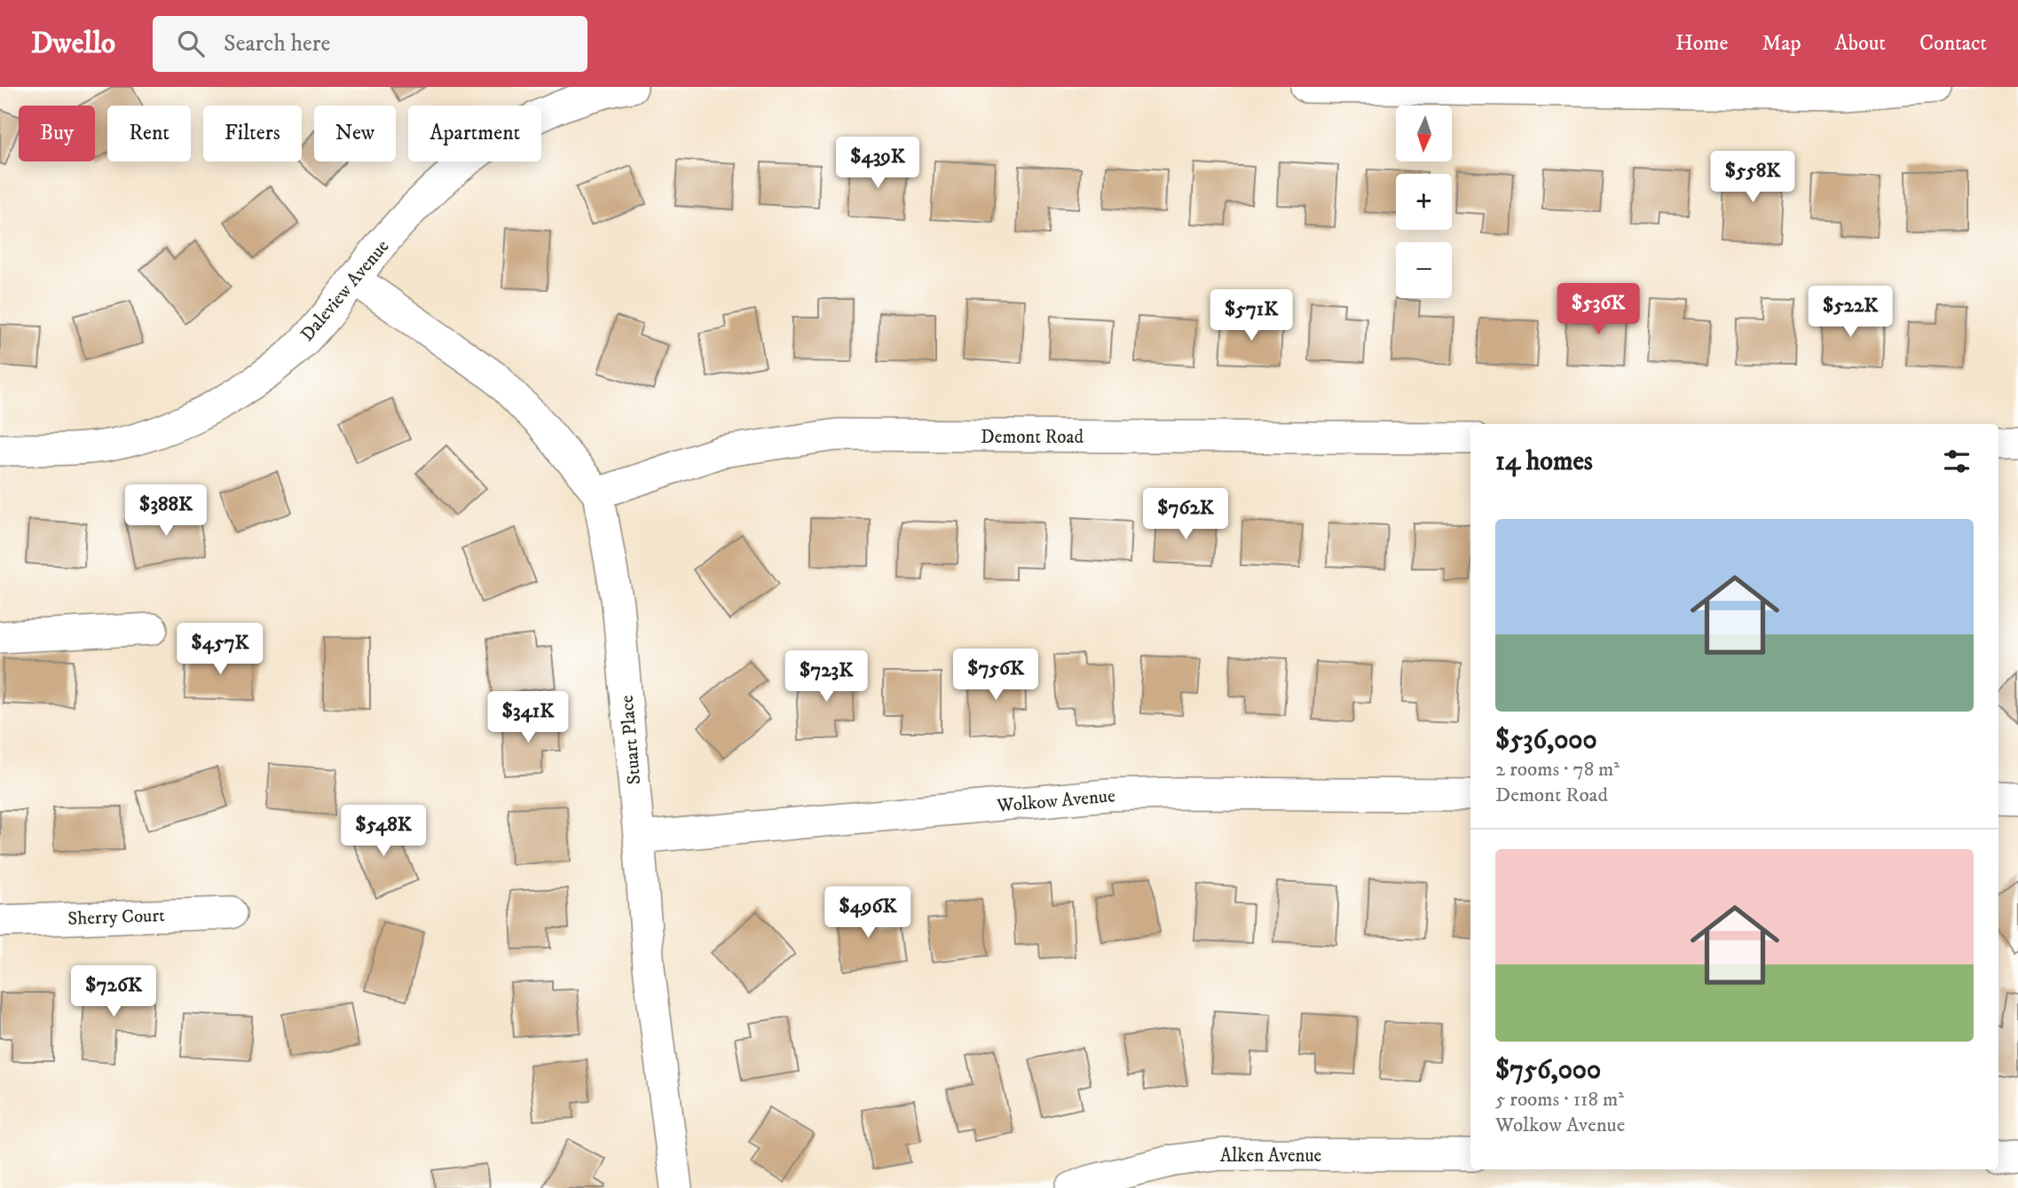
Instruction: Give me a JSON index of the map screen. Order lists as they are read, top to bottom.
{
  "streets": {
    "street": [
      "Daleview Avenue",
      "Demont Road",
      "Stuart Place",
      "Wolkow Avenue",
      "Sherry Court",
      "Alken Avenue"
    ]
  },
  "crossings": [
    ["Daleview Avenue", "Stuart Place"],
    ["Demont Road", "Stuart Place"],
    ["Stuart Place", "Wolkow Avenue"]
  ],
  "north": "bottom",
  "page": {
    "header": "Dwello",
    "search": "Search here",
    "nav": [
      "Home",
      "Map",
      "About",
      "Contact"
    ],
    "map_buttons": ["+", "−"],
    "chip": [
      "Buy",
      "Rent",
      "Filters",
      "New",
      "Apartment"
    ],
    "price": [
      "$439K",
      "$558K",
      "$536K",
      "$522K",
      "$571K",
      "$388K",
      "$762K",
      "$457K",
      "$756K",
      "$723K",
      "$341K",
      "$548K",
      "$496K",
      "$726K"
    ],
    "heading": "14 homes",
    "list": [
      {
        "name": "$536,000",
        "note": "2 rooms · 78 m² · Demont Road"
      },
      {
        "name": "$756,000",
        "note": "5 rooms · 118 m² · Wolkow Avenue"
      }
    ]
  }
}
